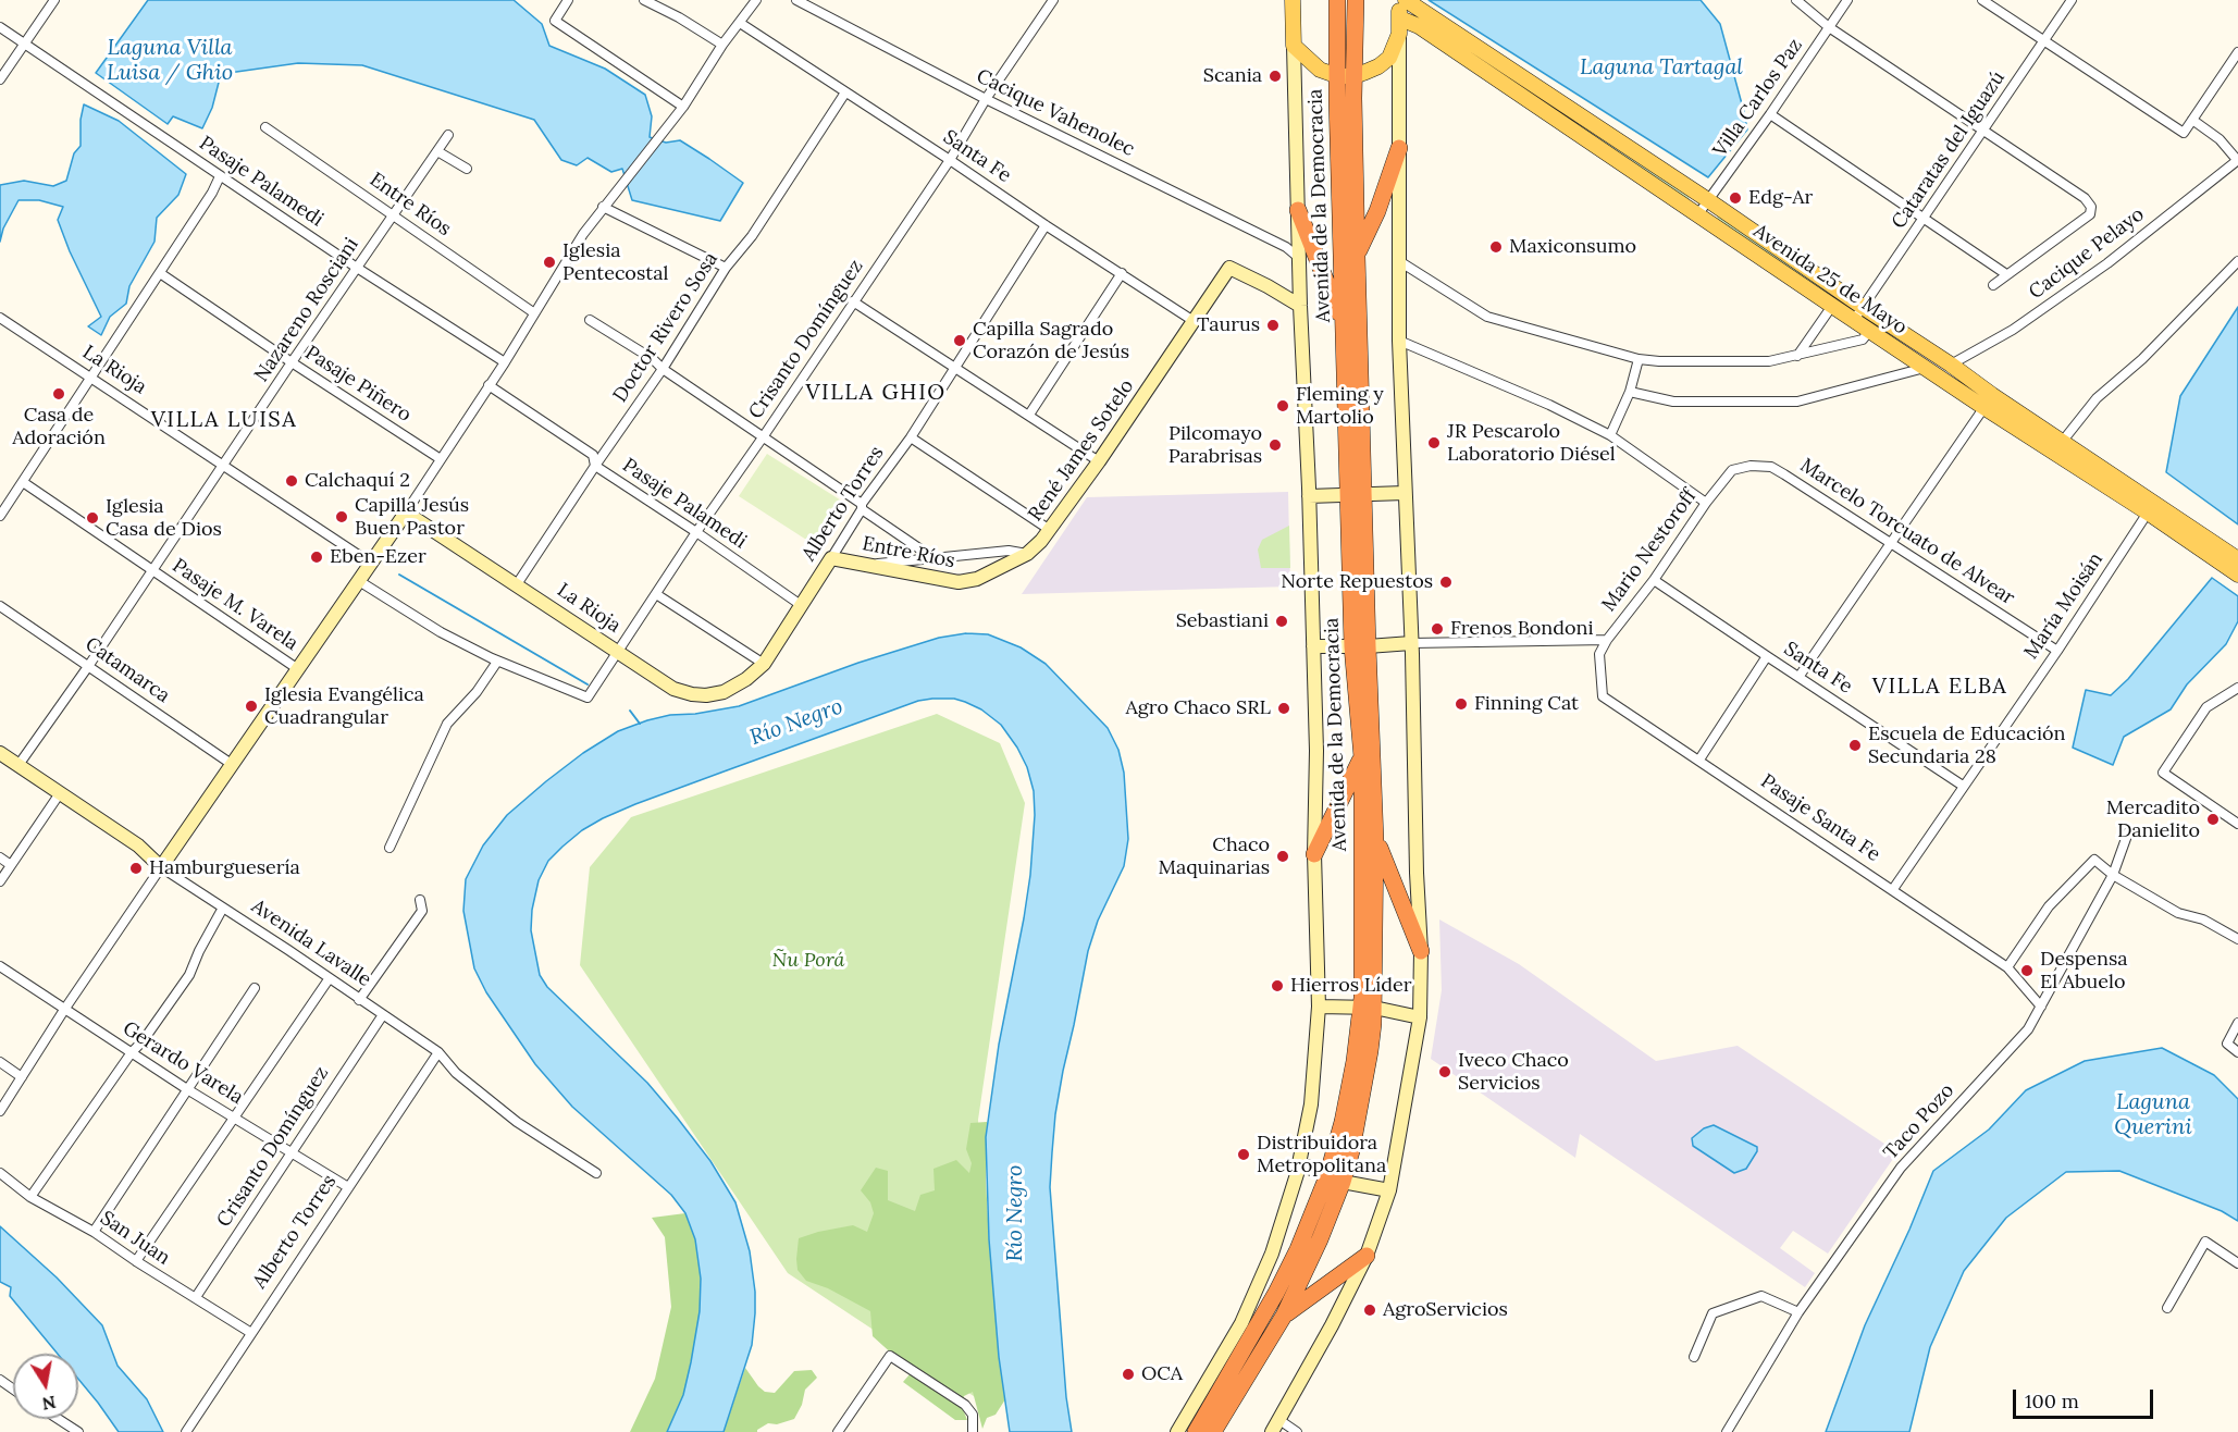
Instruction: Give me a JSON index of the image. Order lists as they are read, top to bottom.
{
  "streets": {
    "highway": ["Avenida de la Democracia"],
    "main road": ["Avenida 25 de Mayo"],
    "street": [
      "Villa Carlos Paz",
      "Cacique Vahenolec",
      "Cataratas del Iguazú",
      "Santa Fe",
      "Pasaje Palamedi",
      "Entre Ríos",
      "Cacique Pelayo",
      "Nazareno Rosciani",
      "Doctor Rivero Sosa",
      "Crisanto Domínguez",
      "La Rioja",
      "Pasaje Piñero",
      "René James Sotelo",
      "Alberto Torres",
      "Marcelo Torcuato de Alvear",
      "Mario Nestoroff",
      "Pasaje M. Varela",
      "María Moisán",
      "Catamarca",
      "Pasaje Santa Fe",
      "Avenida Lavalle",
      "Gerardo Varela",
      "Taco Pozo",
      "San Juan"
    ]
  },
  "crossings": [
    ["Villa Carlos Paz", "Avenida 25 de Mayo"],
    ["Cacique Vahenolec", "Avenida de la Democracia"],
    ["Cacique Vahenolec", "Crisanto Domínguez"],
    ["Cataratas del Iguazú", "Avenida 25 de Mayo"],
    ["Santa Fe", "Doctor Rivero Sosa"],
    ["Santa Fe", "Crisanto Domínguez"],
    ["Santa Fe", "René James Sotelo"],
    ["Santa Fe", "Alberto Torres"],
    ["Santa Fe", "Mario Nestoroff"],
    ["Santa Fe", "María Moisán"],
    ["Pasaje Palamedi", "Nazareno Rosciani"],
    ["Pasaje Palamedi", "Doctor Rivero Sosa"],
    ["Pasaje Palamedi", "Crisanto Domínguez"],
    ["Pasaje Palamedi", "Alberto Torres"],
    ["Entre Ríos", "Nazareno Rosciani"],
    ["Entre Ríos", "Doctor Rivero Sosa"],
    ["Entre Ríos", "Crisanto Domínguez"],
    ["Entre Ríos", "René James Sotelo"],
    ["Entre Ríos", "Alberto Torres"],
    ["Avenida de la Democracia", "René James Sotelo"],
    ["Cacique Pelayo", "Avenida 25 de Mayo"],
    ["Avenida 25 de Mayo", "María Moisán"],
    ["Nazareno Rosciani", "La Rioja"],
    ["Nazareno Rosciani", "Pasaje Piñero"],
    ["Nazareno Rosciani", "Pasaje M. Varela"],
    ["Nazareno Rosciani", "Catamarca"],
    ["Nazareno Rosciani", "Avenida Lavalle"],
    ["Doctor Rivero Sosa", "La Rioja"],
    ["Crisanto Domínguez", "La Rioja"],
    ["Crisanto Domínguez", "Avenida Lavalle"],
    ["Crisanto Domínguez", "Gerardo Varela"],
    ["Crisanto Domínguez", "San Juan"],
    ["La Rioja", "Alberto Torres"],
    ["Alberto Torres", "Avenida Lavalle"],
    ["Alberto Torres", "Gerardo Varela"],
    ["Alberto Torres", "San Juan"],
    ["Marcelo Torcuato de Alvear", "Mario Nestoroff"],
    ["Marcelo Torcuato de Alvear", "María Moisán"],
    ["Mario Nestoroff", "Pasaje Santa Fe"],
    ["María Moisán", "Pasaje Santa Fe"],
    ["Pasaje Santa Fe", "Taco Pozo"]
  ],
  "districts": ["VILLA GHIO", "VILLA LUISA", "VILLA ELBA"],
  "water": [
    "Laguna Villa Luisa / Ghio",
    "Laguna Tartagal",
    "Río Negro",
    "Laguna Querini"
  ],
  "parks": ["Ñu Porá"],
  "places": [
    "Scania",
    "Edg-Ar",
    "Maxiconsumo",
    "Iglesia Pentecostal",
    "Taurus",
    "Capilla Sagrado Corazón de Jesús",
    "Casa de Adoración",
    "Fleming y Martolio",
    "JR Pescarolo Laboratorio Diésel",
    "Pilcomayo Parabrisas",
    "Calchaquí 2",
    "Capilla Jesús Buen Pastor",
    "Iglesia Casa de Dios",
    "Eben-Ezer",
    "Norte Repuestos",
    "Sebastiani",
    "Frenos Bondoni",
    "Finning Cat",
    "Iglesia Evangélica Cuadrangular",
    "Agro Chaco SRL",
    "Escuela de Educación Secundaria 28",
    "Mercadito Danielito",
    "Chaco Maquinarias",
    "Hamburguesería",
    "Despensa El Abuelo",
    "Hierros Líder",
    "Iveco Chaco Servicios",
    "Distribuidora Metropolitana",
    "AgroServicios",
    "OCA"
  ],
  "scale_bar": "100 m",
  "north": "bottom"
}
